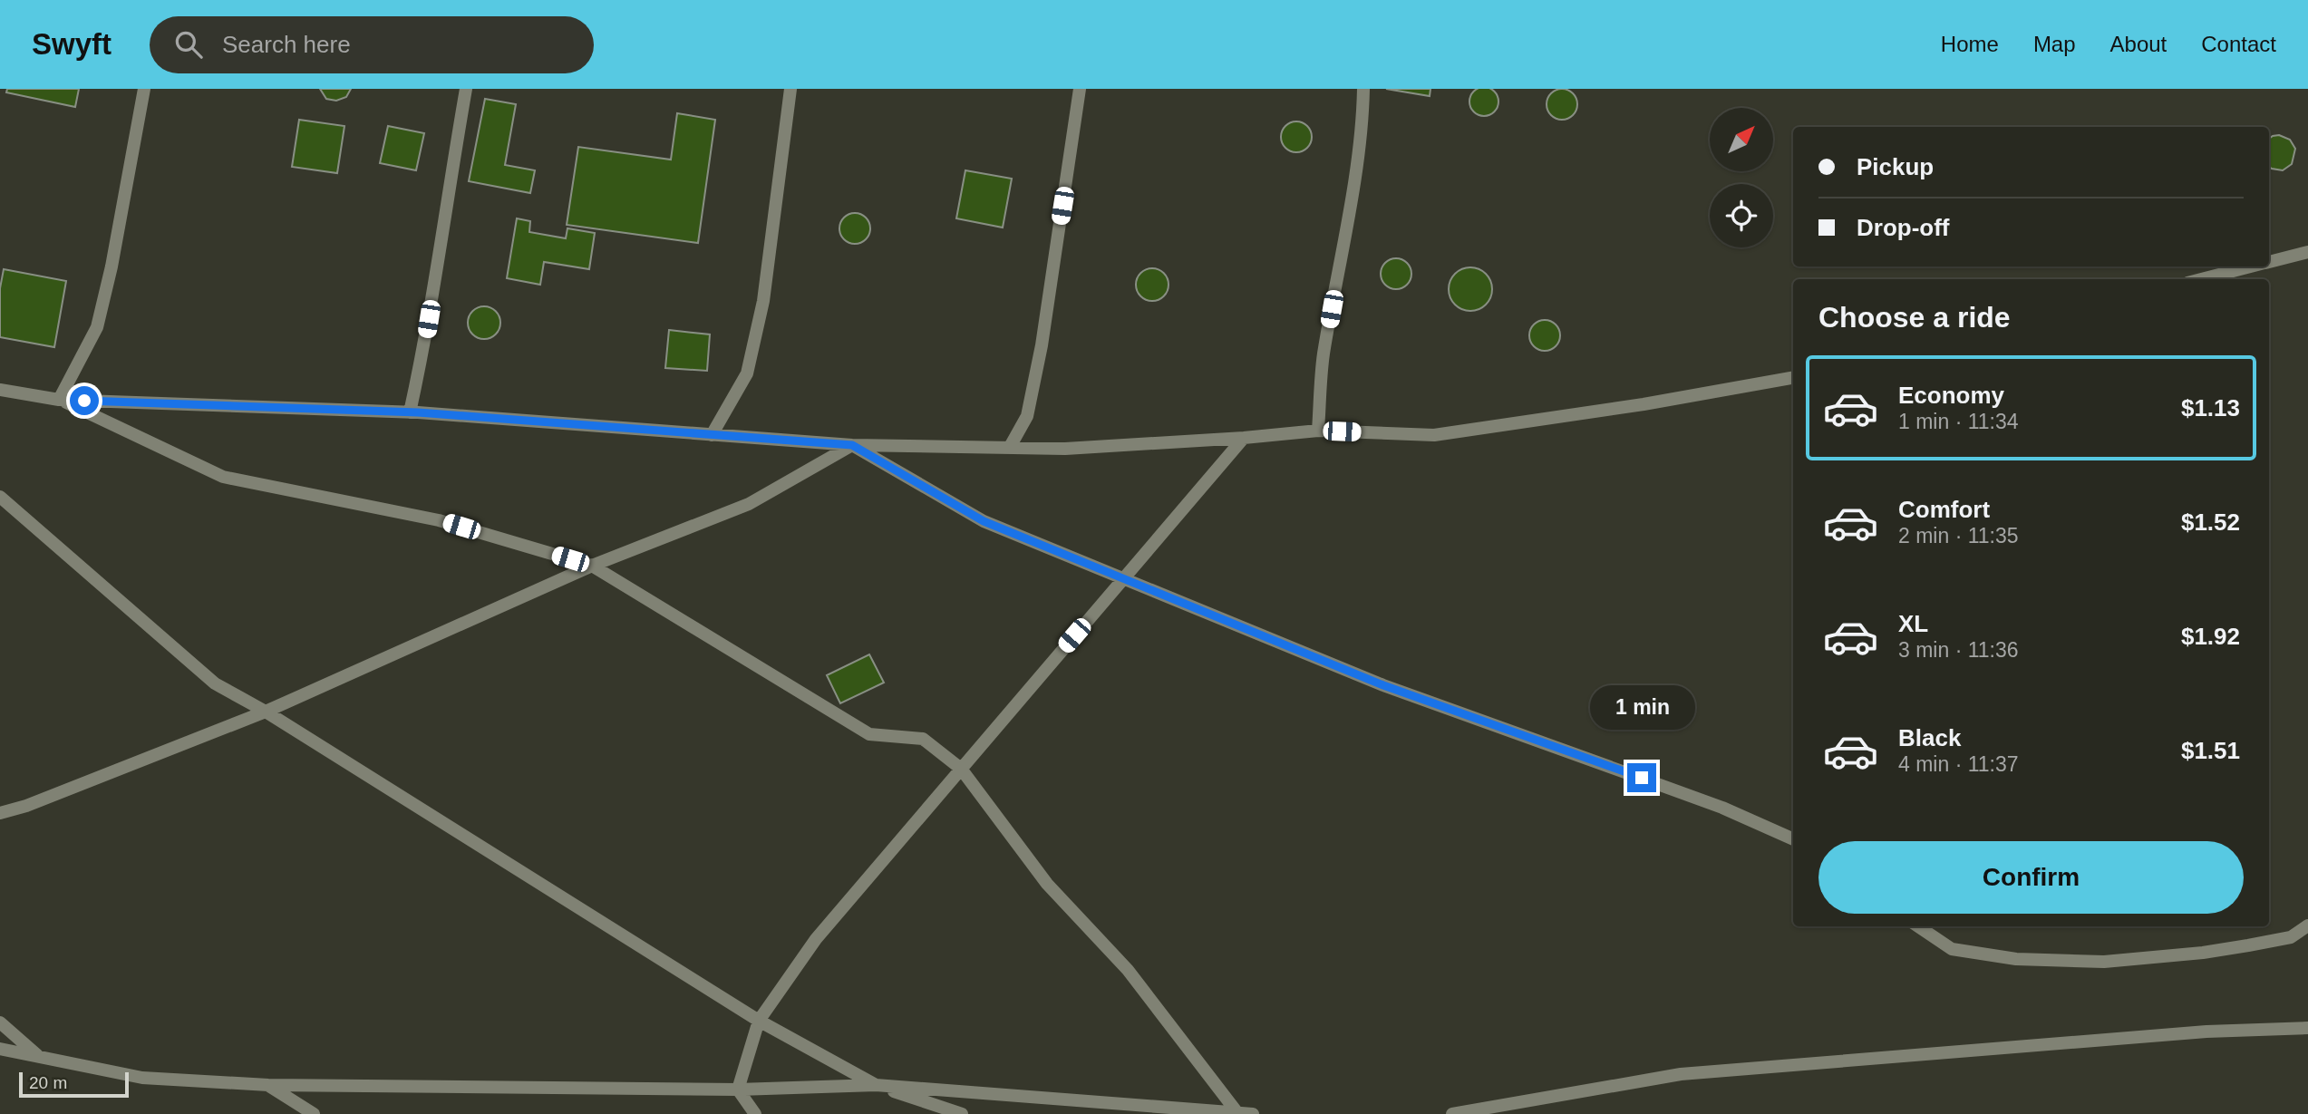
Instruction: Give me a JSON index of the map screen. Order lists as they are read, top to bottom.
{
  "scale_bar": "20 m",
  "north": "top right",
  "page": {
    "header": "Swyft",
    "search": "Search here",
    "nav": [
      "Home",
      "Map",
      "About",
      "Contact"
    ],
    "banner": ["Pickup", "Drop-off"],
    "heading": "Choose a ride",
    "list": [
      {
        "name": "Economy",
        "note": "1 min · 11:34",
        "value": "$1.13"
      },
      {
        "name": "Comfort",
        "note": "2 min · 11:35",
        "value": "$1.52"
      },
      {
        "name": "XL",
        "note": "3 min · 11:36",
        "value": "$1.92"
      },
      {
        "name": "Black",
        "note": "4 min · 11:37",
        "value": "$1.51"
      }
    ],
    "bubble": "1 min",
    "buttons": "Confirm",
    "scale": "20 m"
  }
}
